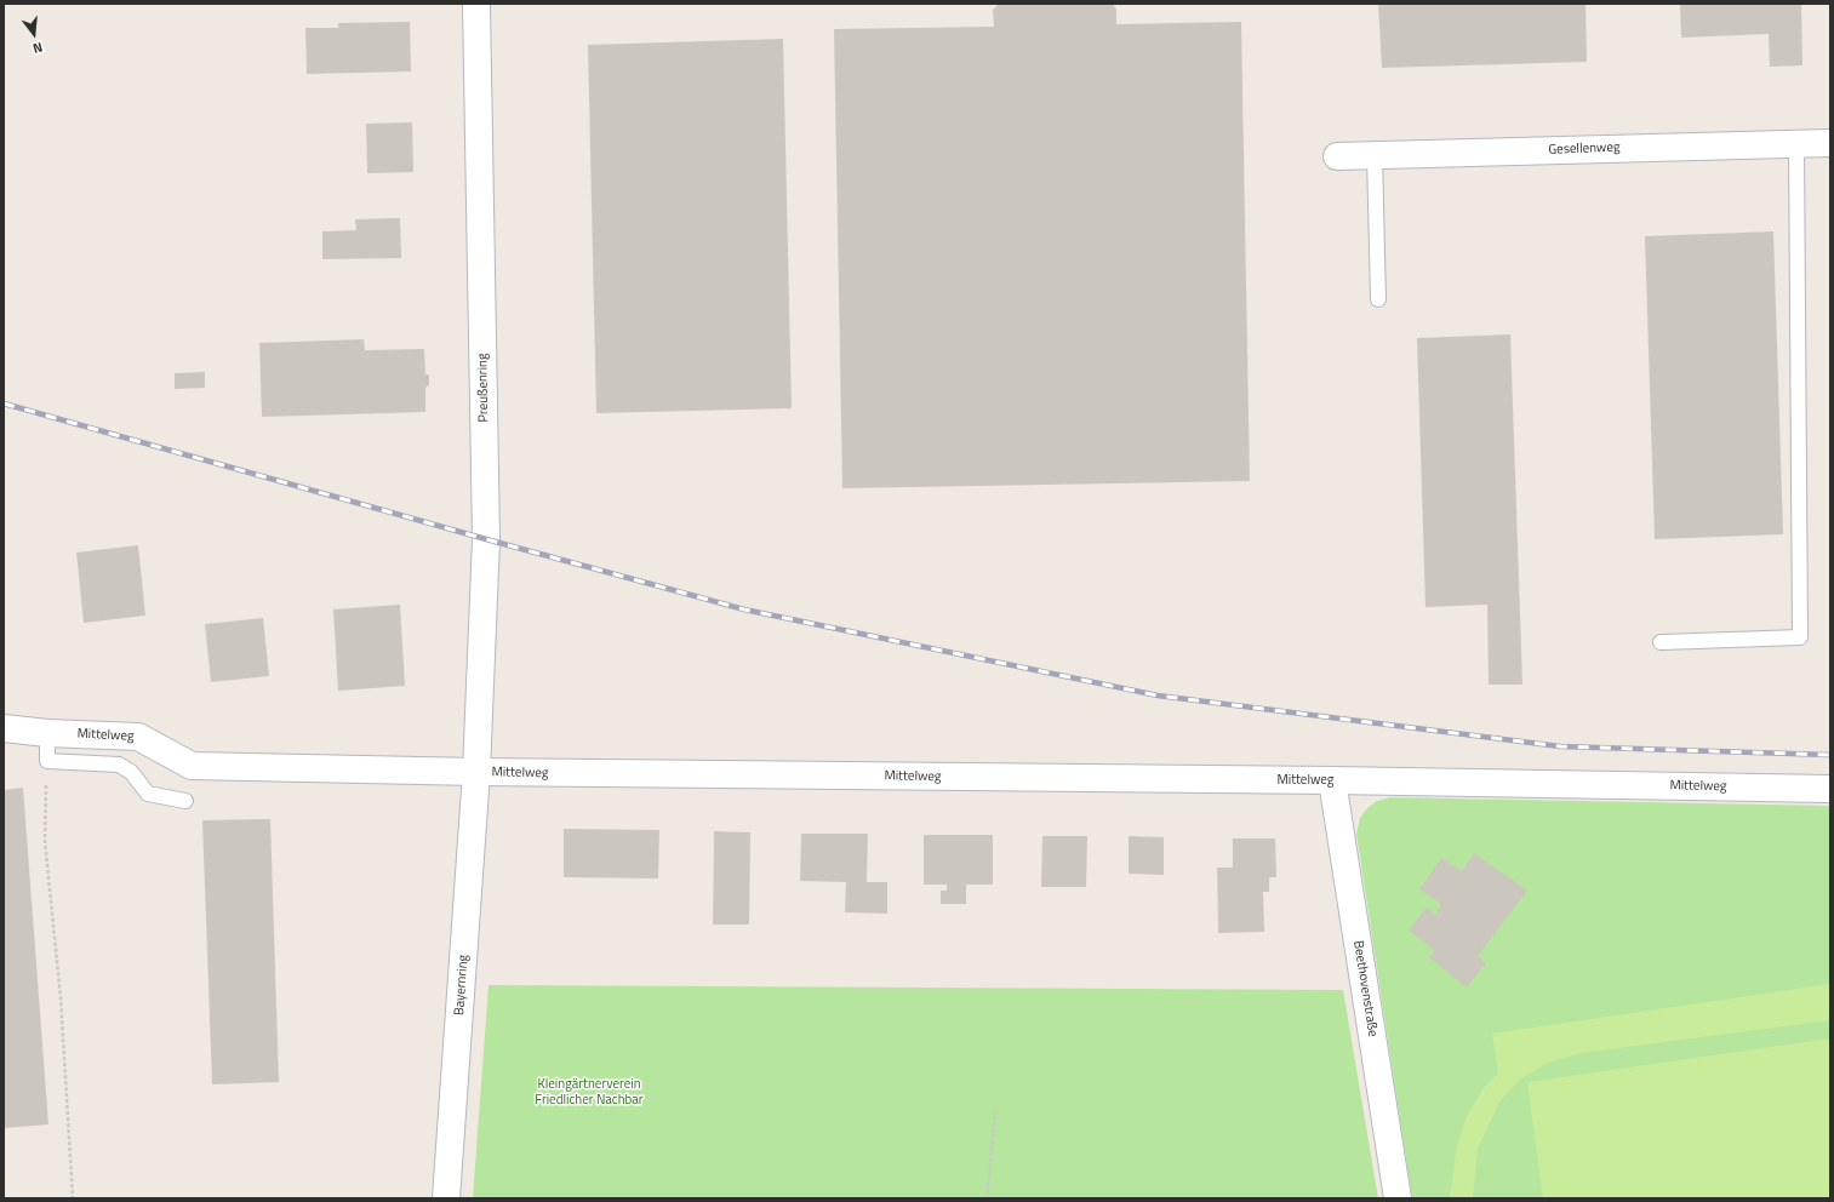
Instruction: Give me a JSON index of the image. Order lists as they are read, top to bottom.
{
  "streets": {
    "street": [
      "Gesellenweg",
      "Preußenring",
      "Mittelweg",
      "Bayernring",
      "Beethovenstraße"
    ]
  },
  "crossings": [
    ["Preußenring", "Mittelweg"],
    ["Preußenring", "Bayernring"],
    ["Mittelweg", "Bayernring"],
    ["Mittelweg", "Beethovenstraße"]
  ],
  "parks": ["Kleingärtnerverein Friedlicher Nachbar"],
  "north": "bottom"
}
